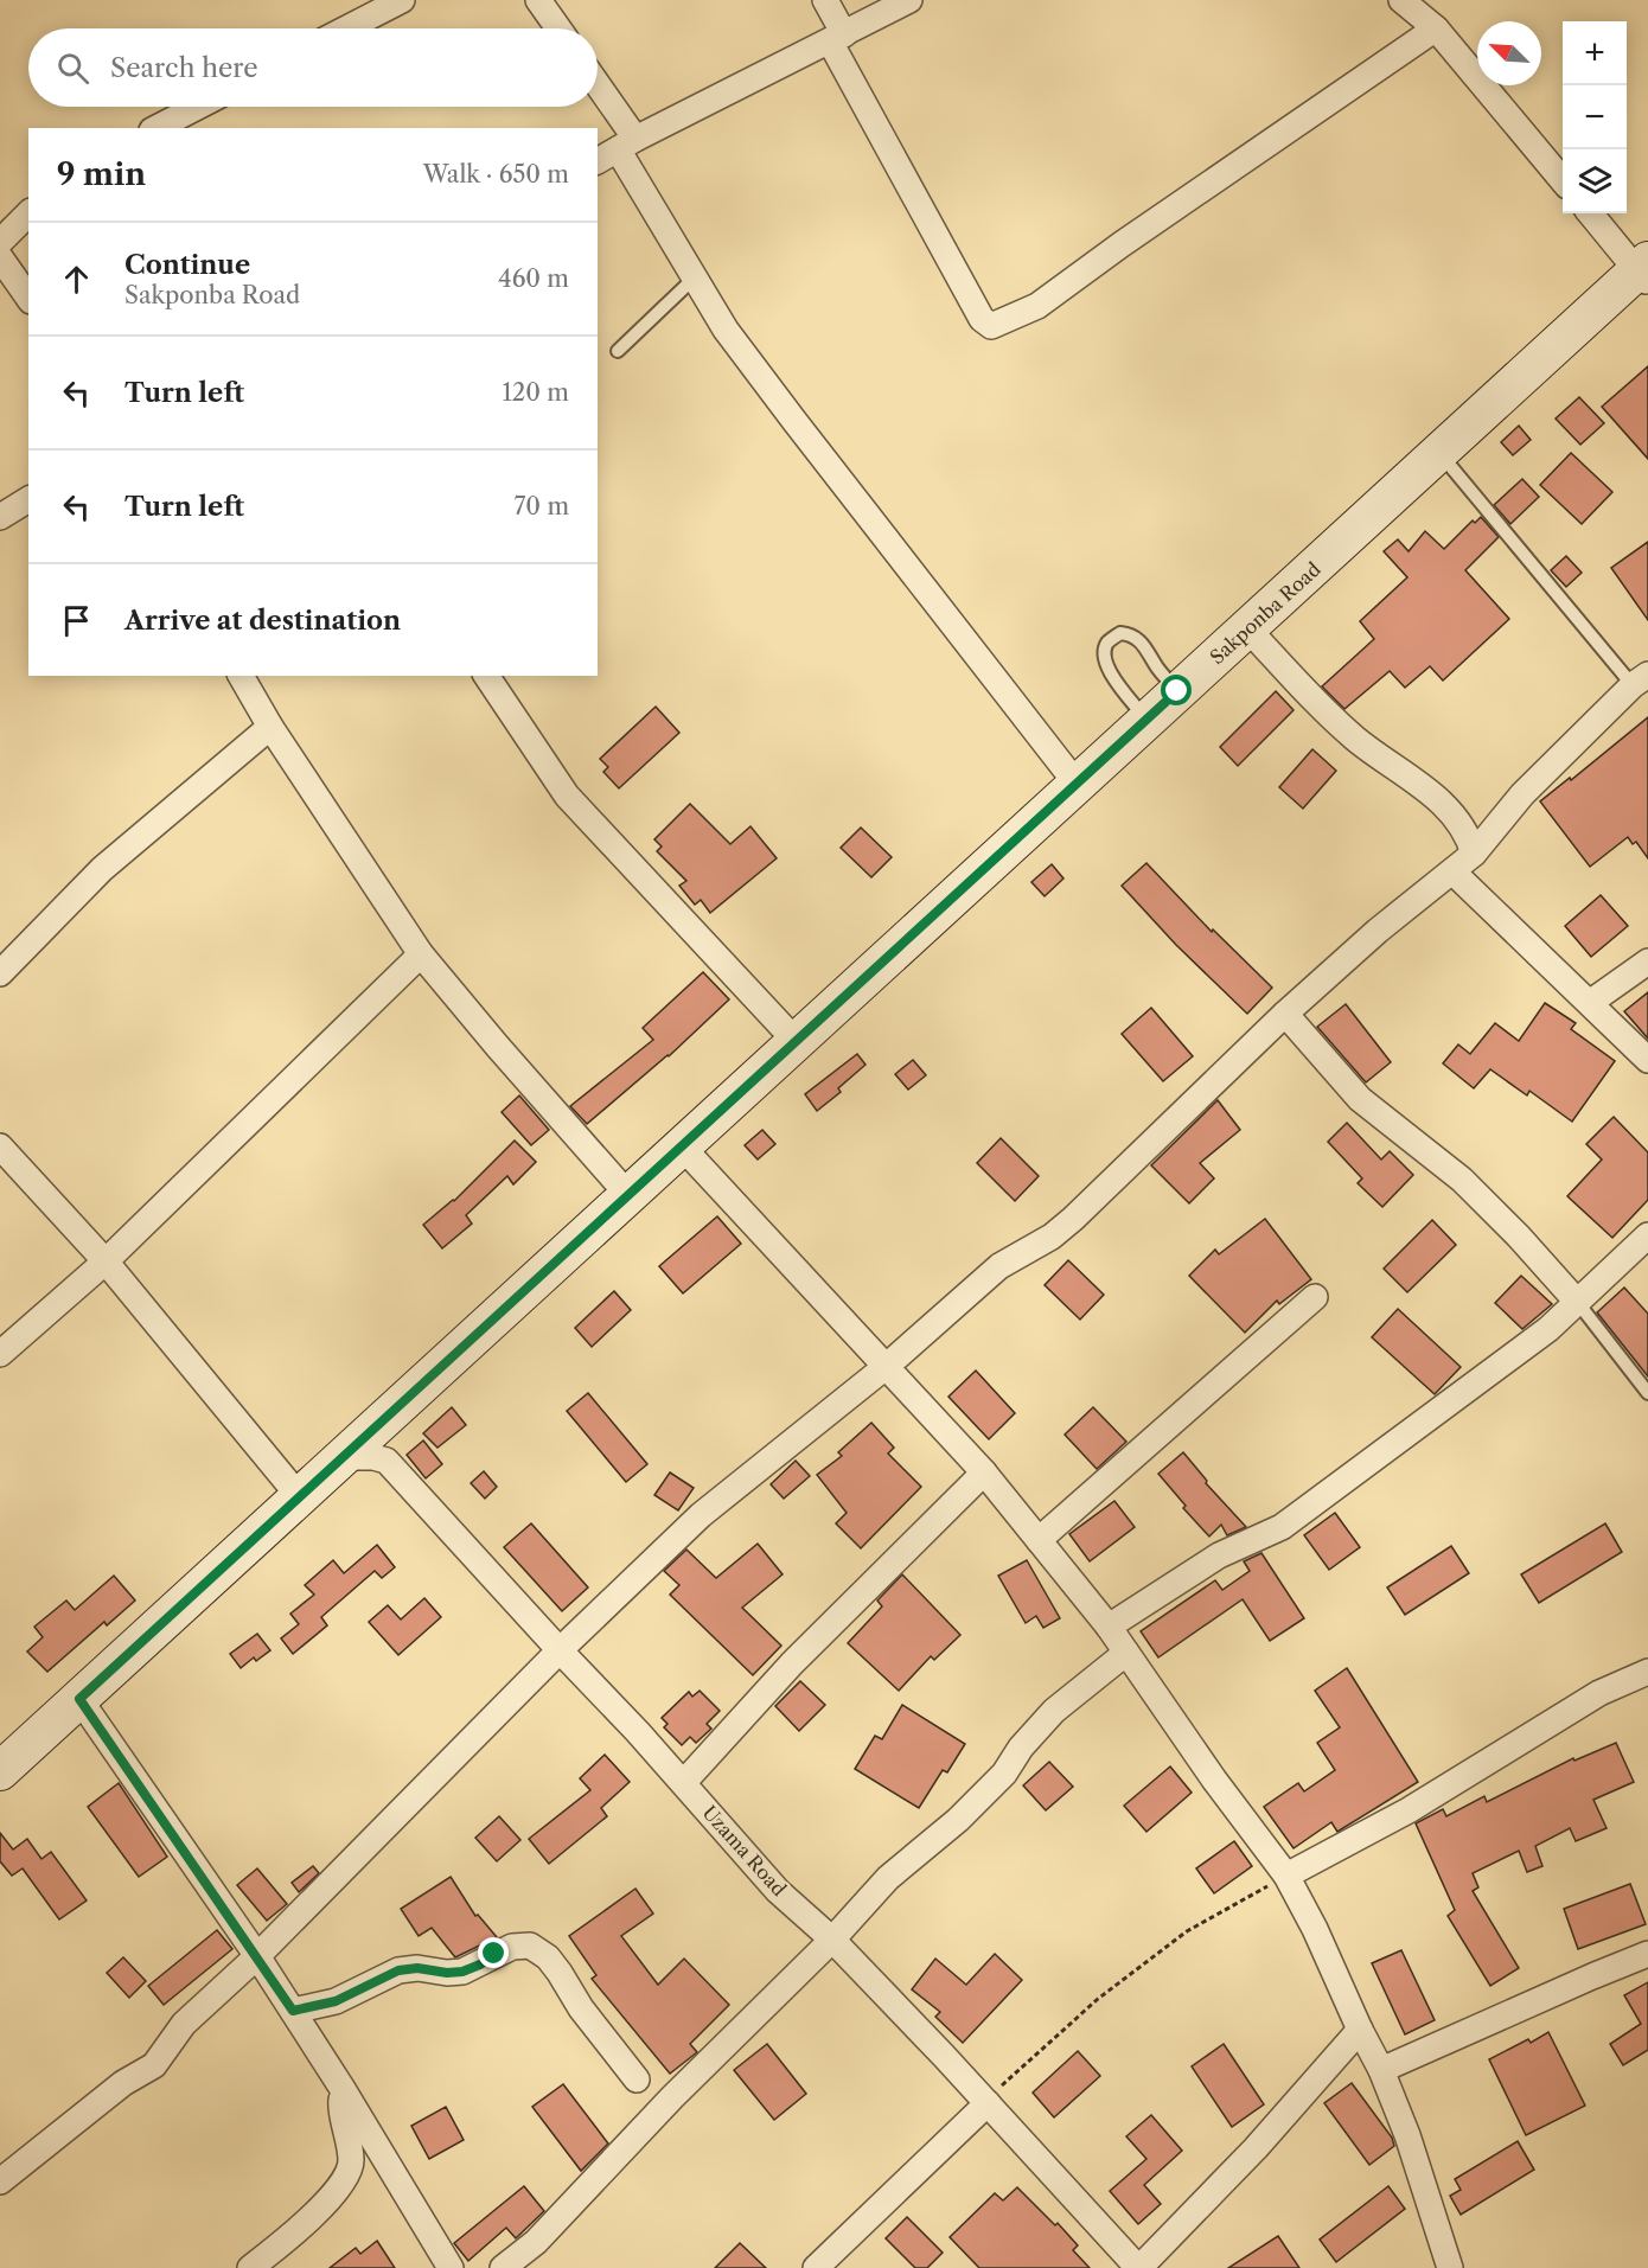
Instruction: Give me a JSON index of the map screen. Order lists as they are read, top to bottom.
{
  "streets": {
    "main road": ["Sakponba Road"],
    "street": ["Uzama Road"]
  },
  "crossings": [
    ["Sakponba Road", "Uzama Road"]
  ],
  "north": "top left",
  "page": {
    "map_buttons": ["+", "−"],
    "search": "Search here",
    "heading": ["9 min", "Walk · 650 m"],
    "list": [
      ["Continue", "Sakponba Road", "460 m"],
      ["Turn left", "120 m"],
      ["Turn left", "70 m"],
      "Arrive at destination"
    ]
  }
}
